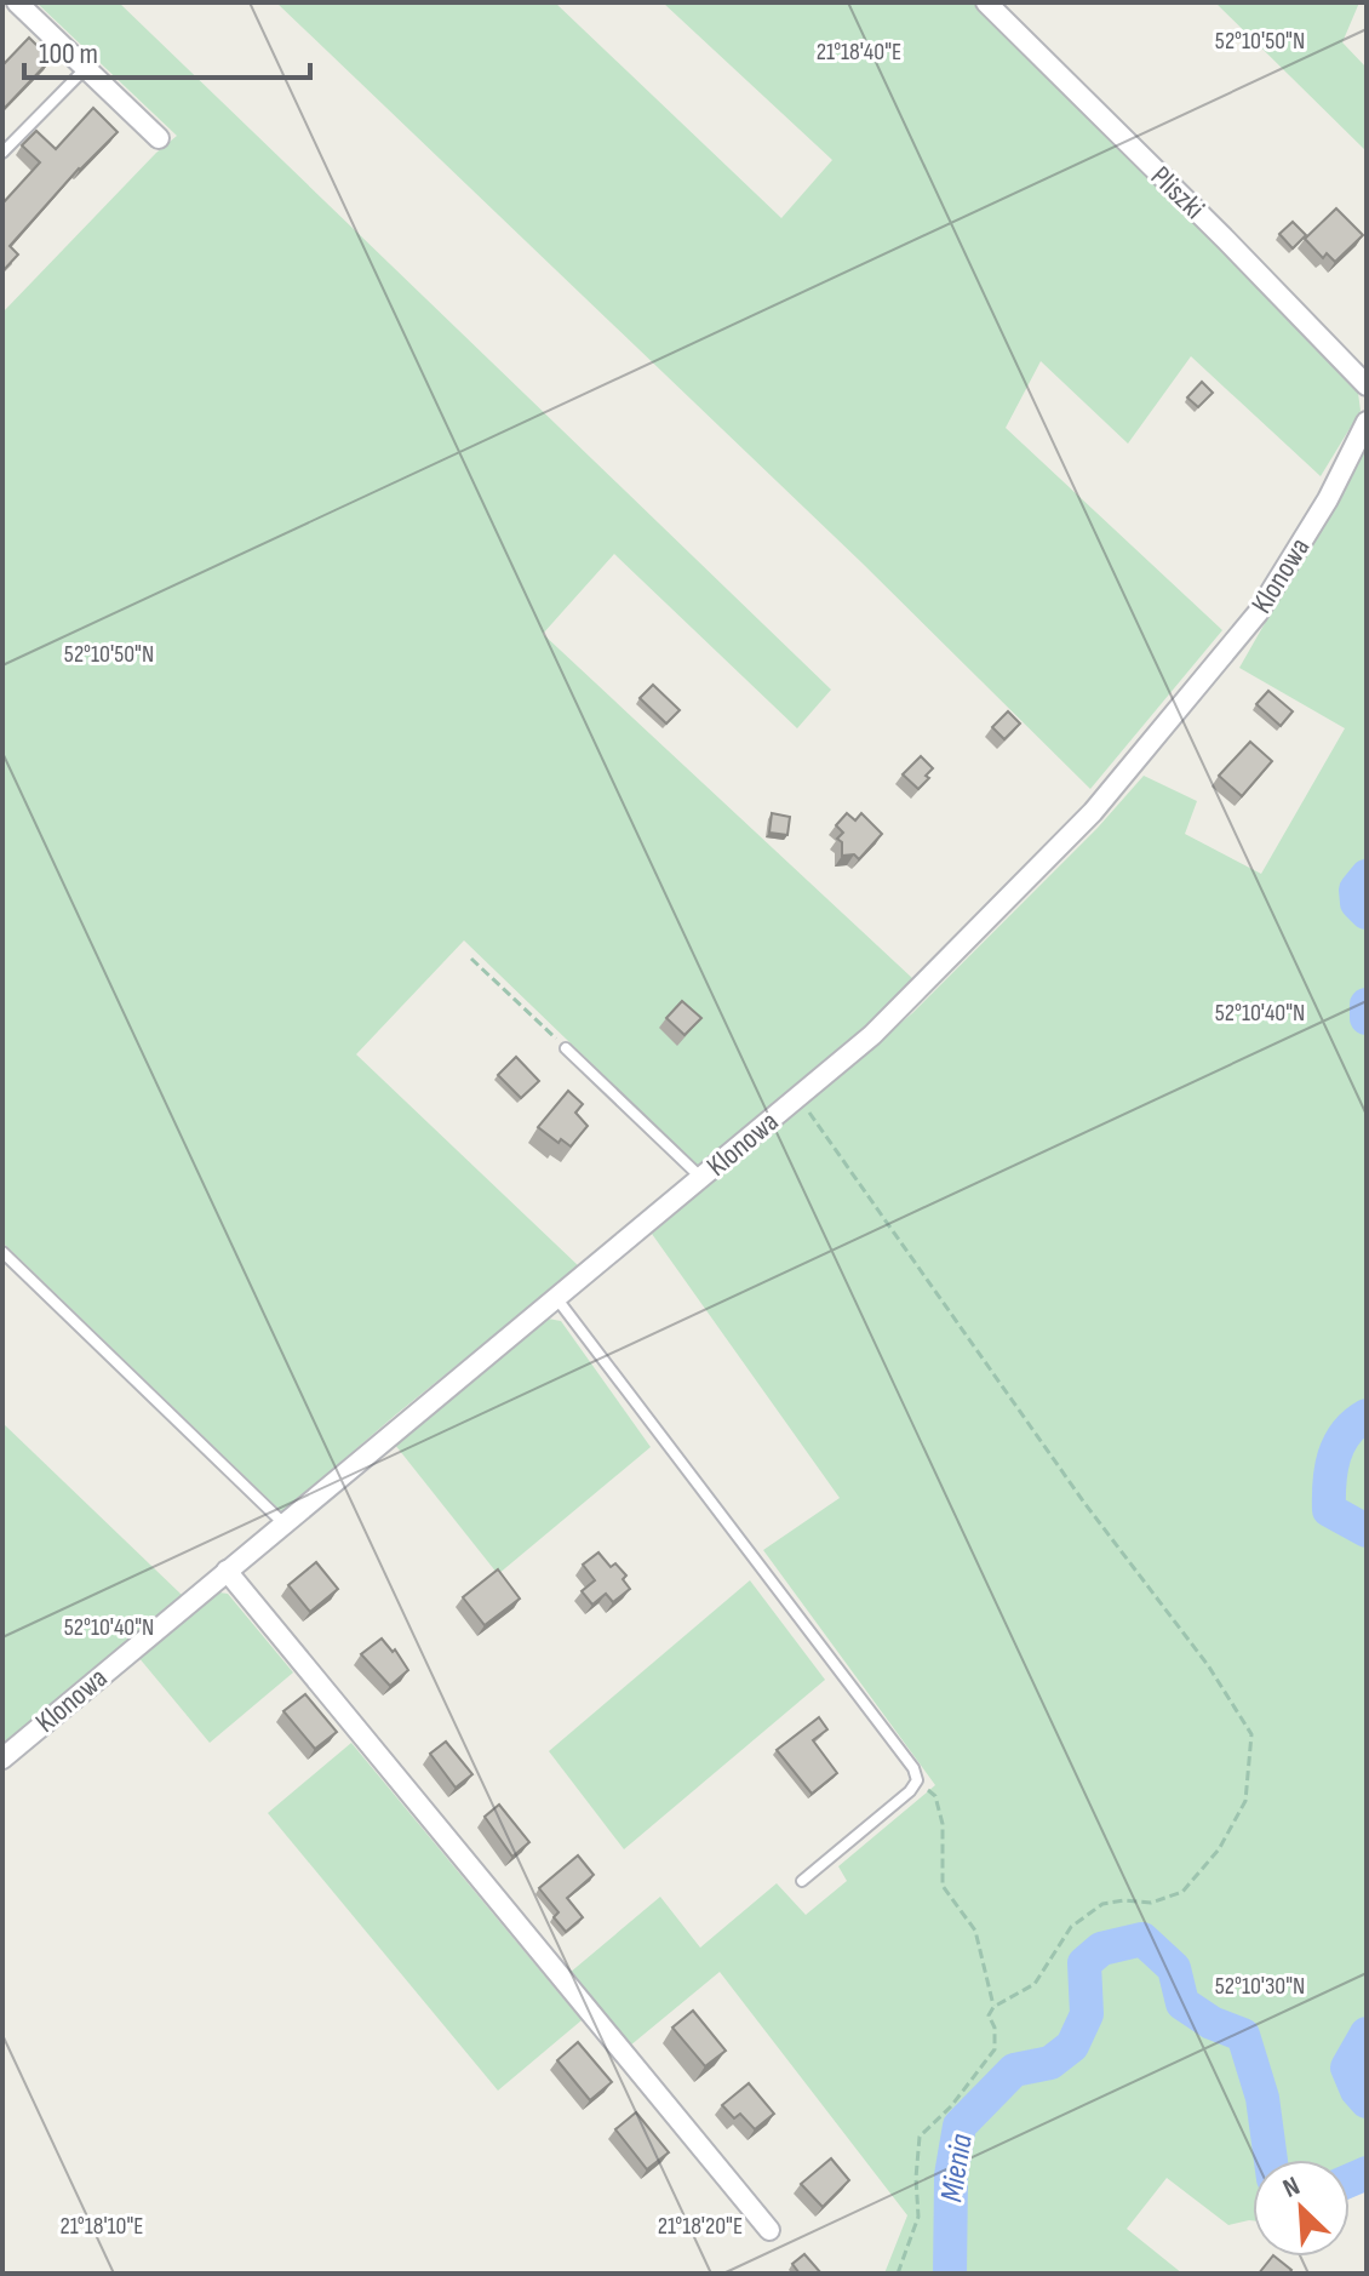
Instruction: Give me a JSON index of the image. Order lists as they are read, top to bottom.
{
  "streets": {
    "street": ["Pliszki", "Klonowa"]
  },
  "water": ["Mienia"],
  "scale_bar": "100 m",
  "north": "top left",
  "coordinates": [
    "52°10'50\"N",
    "21°18'40\"E",
    "52°10'40\"N",
    "52°10'30\"N",
    "21°18'10\"E",
    "21°18'20\"E"
  ]
}
